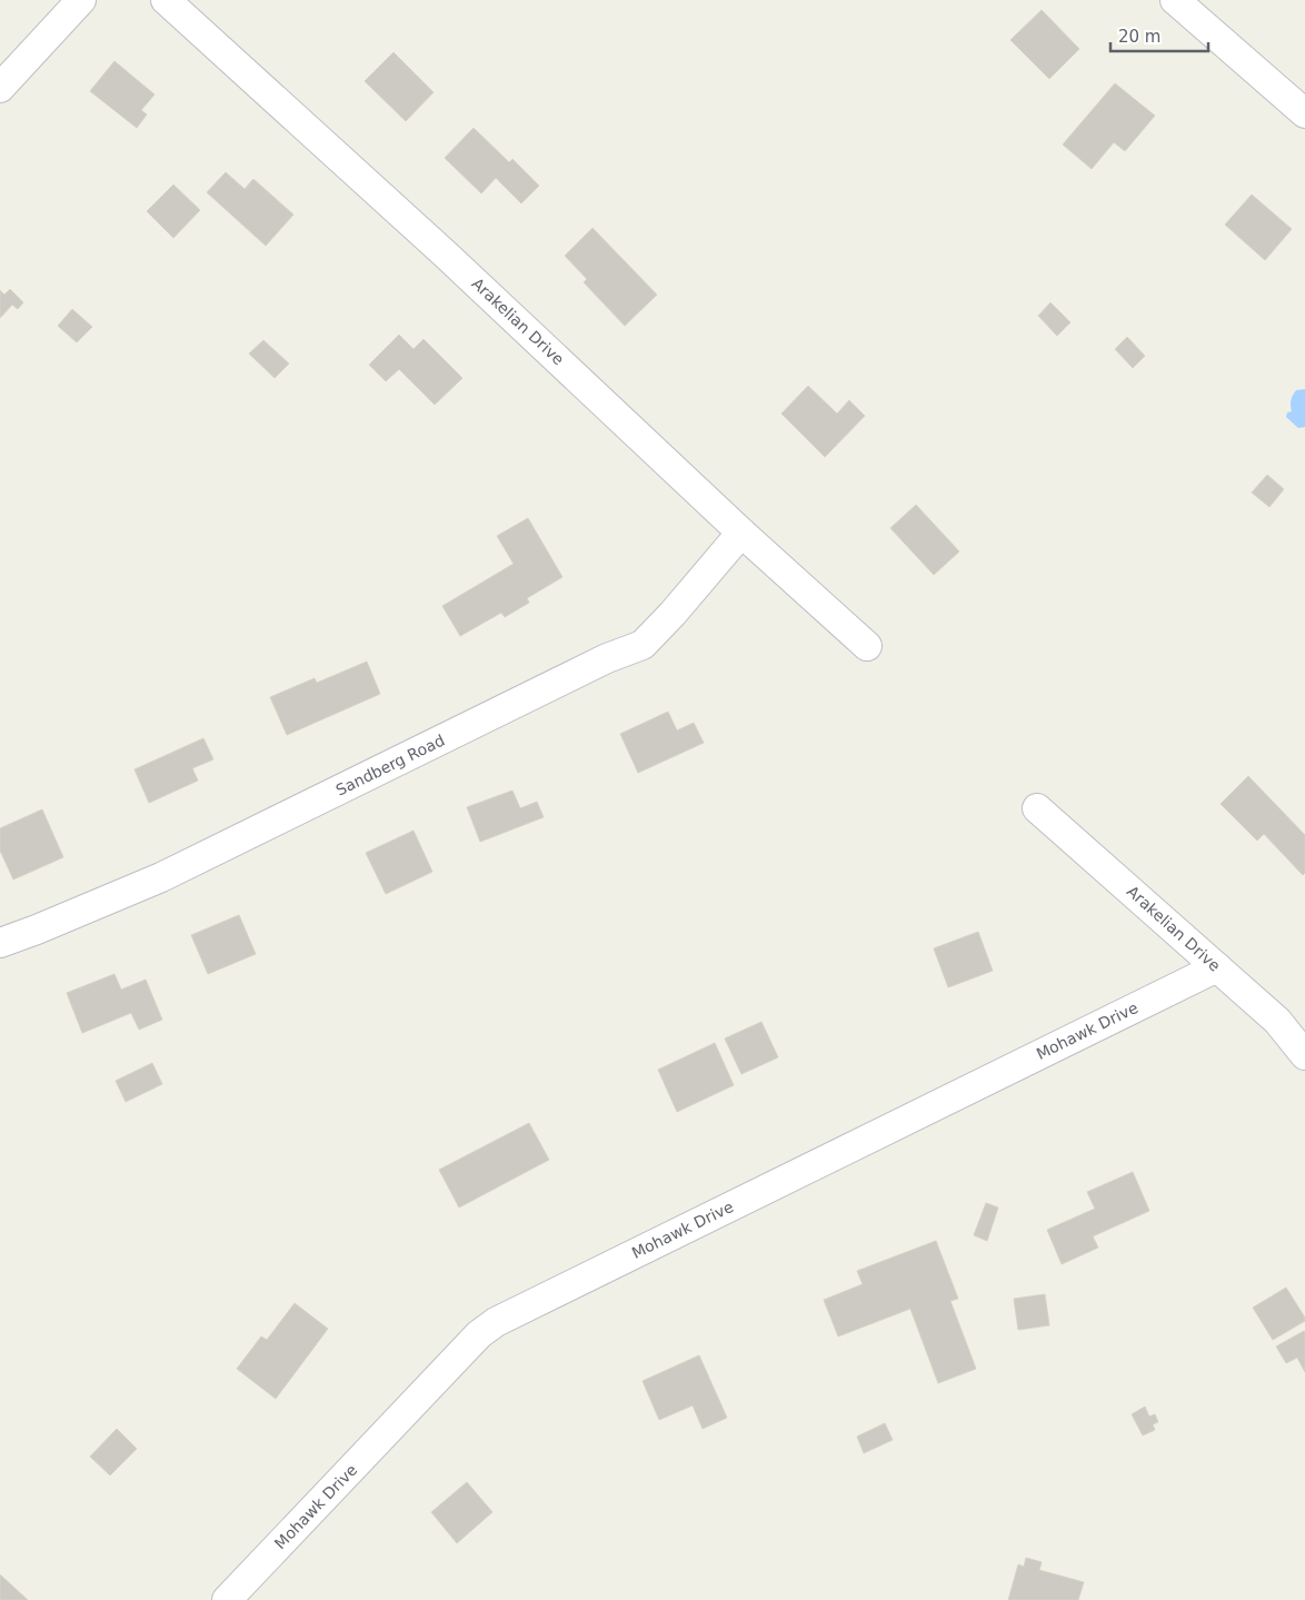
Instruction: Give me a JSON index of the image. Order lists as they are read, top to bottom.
{
  "streets": {
    "street": ["Arakelian Drive", "Sandberg Road", "Mohawk Drive"]
  },
  "crossings": [
    ["Arakelian Drive", "Sandberg Road"],
    ["Arakelian Drive", "Mohawk Drive"]
  ],
  "scale_bar": "20 m"
}
